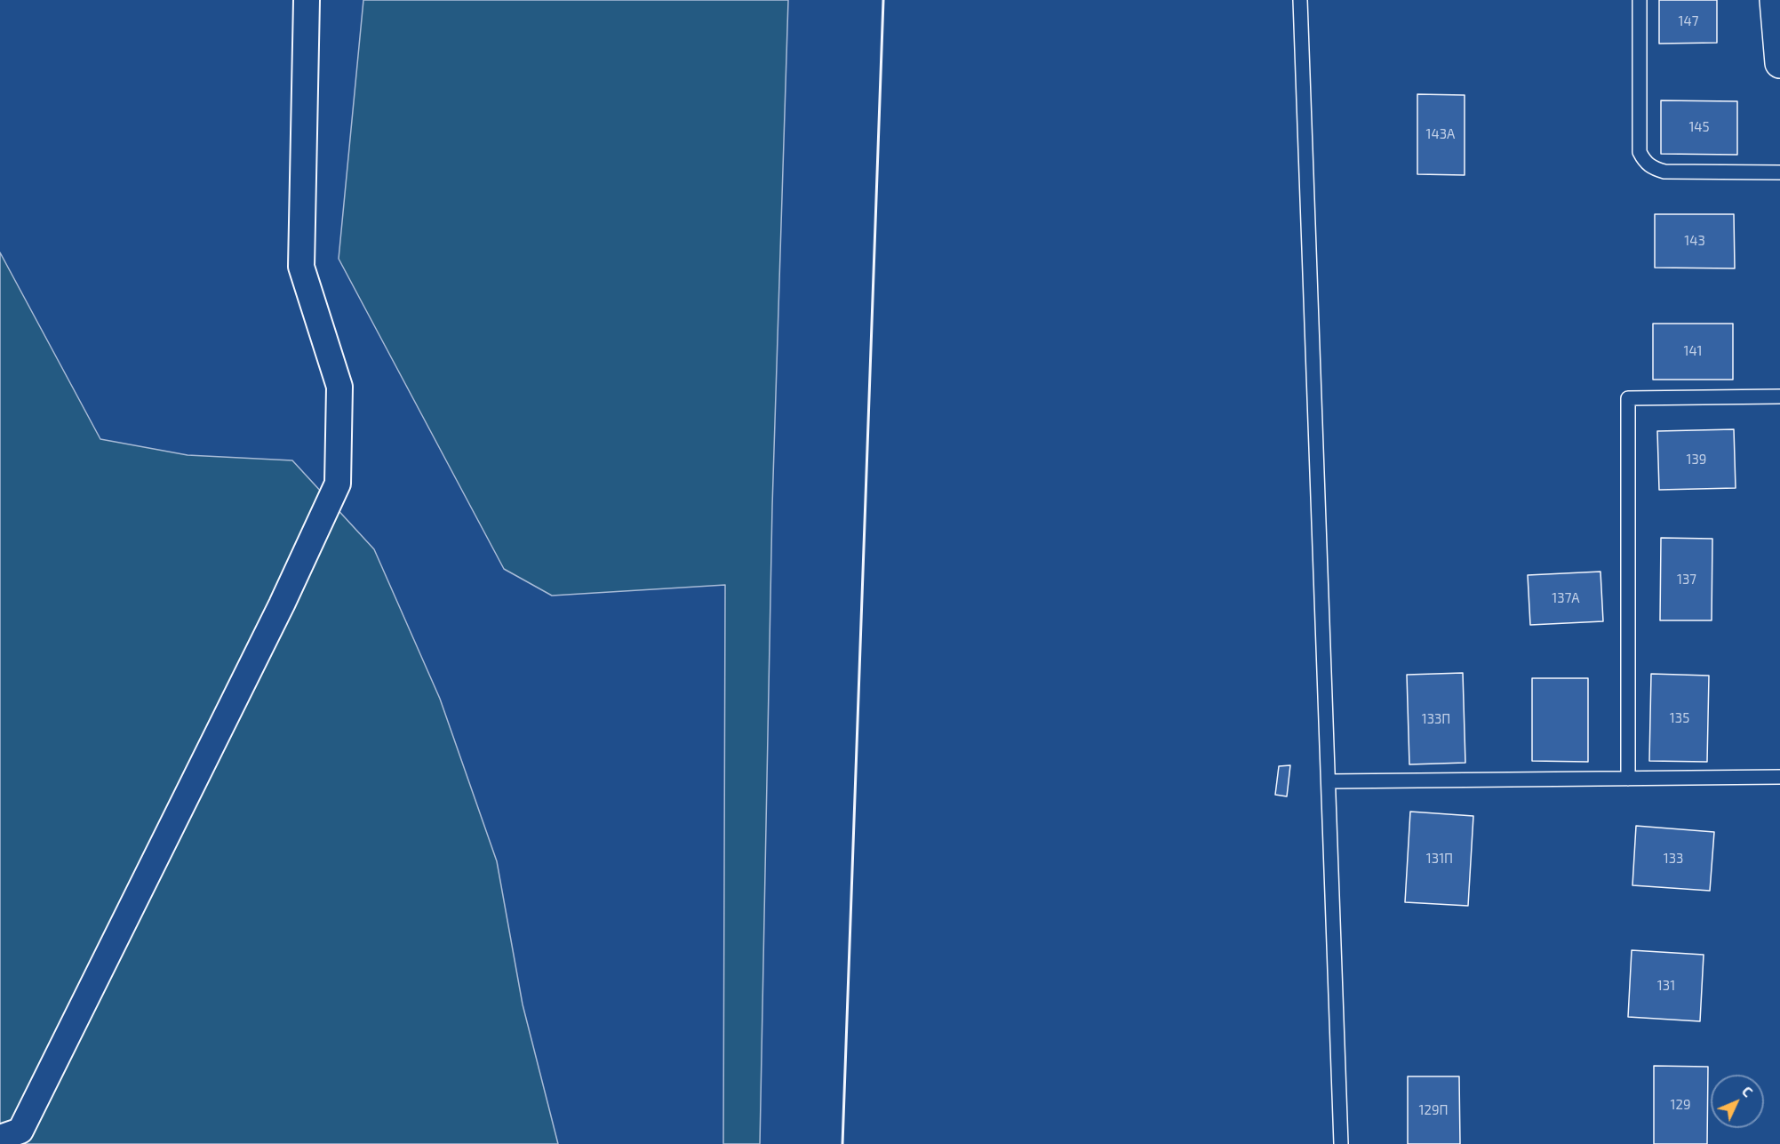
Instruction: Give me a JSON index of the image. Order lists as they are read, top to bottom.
{
  "house_numbers": [
    "147",
    "145",
    "143А",
    "143",
    "141",
    "139",
    "137",
    "137А",
    "135",
    "133П",
    "131П",
    "133",
    "131",
    "129",
    "129П"
  ],
  "north": "top right"
}
